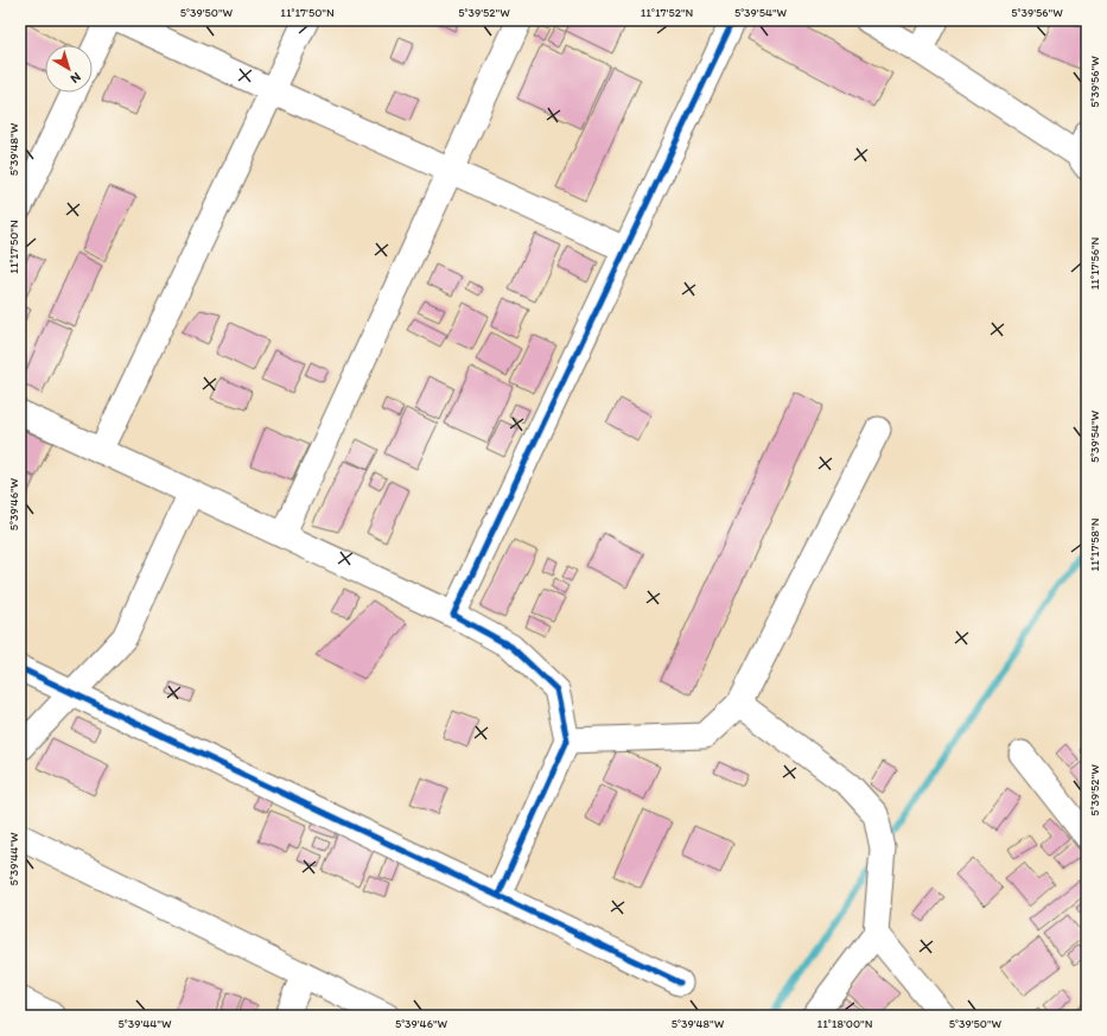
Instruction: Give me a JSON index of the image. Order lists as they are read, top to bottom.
{
  "north": "bottom right",
  "coordinates": [
    "5°39'50\"W",
    "11°17'50\"N",
    "5°39'52\"W",
    "11°17'52\"N",
    "5°39'54\"W",
    "5°39'56\"W",
    "5°39'48\"W",
    "11°17'56\"N",
    "5°39'46\"W",
    "11°17'58\"N",
    "5°39'44\"W",
    "11°18'00\"N"
  ]
}
